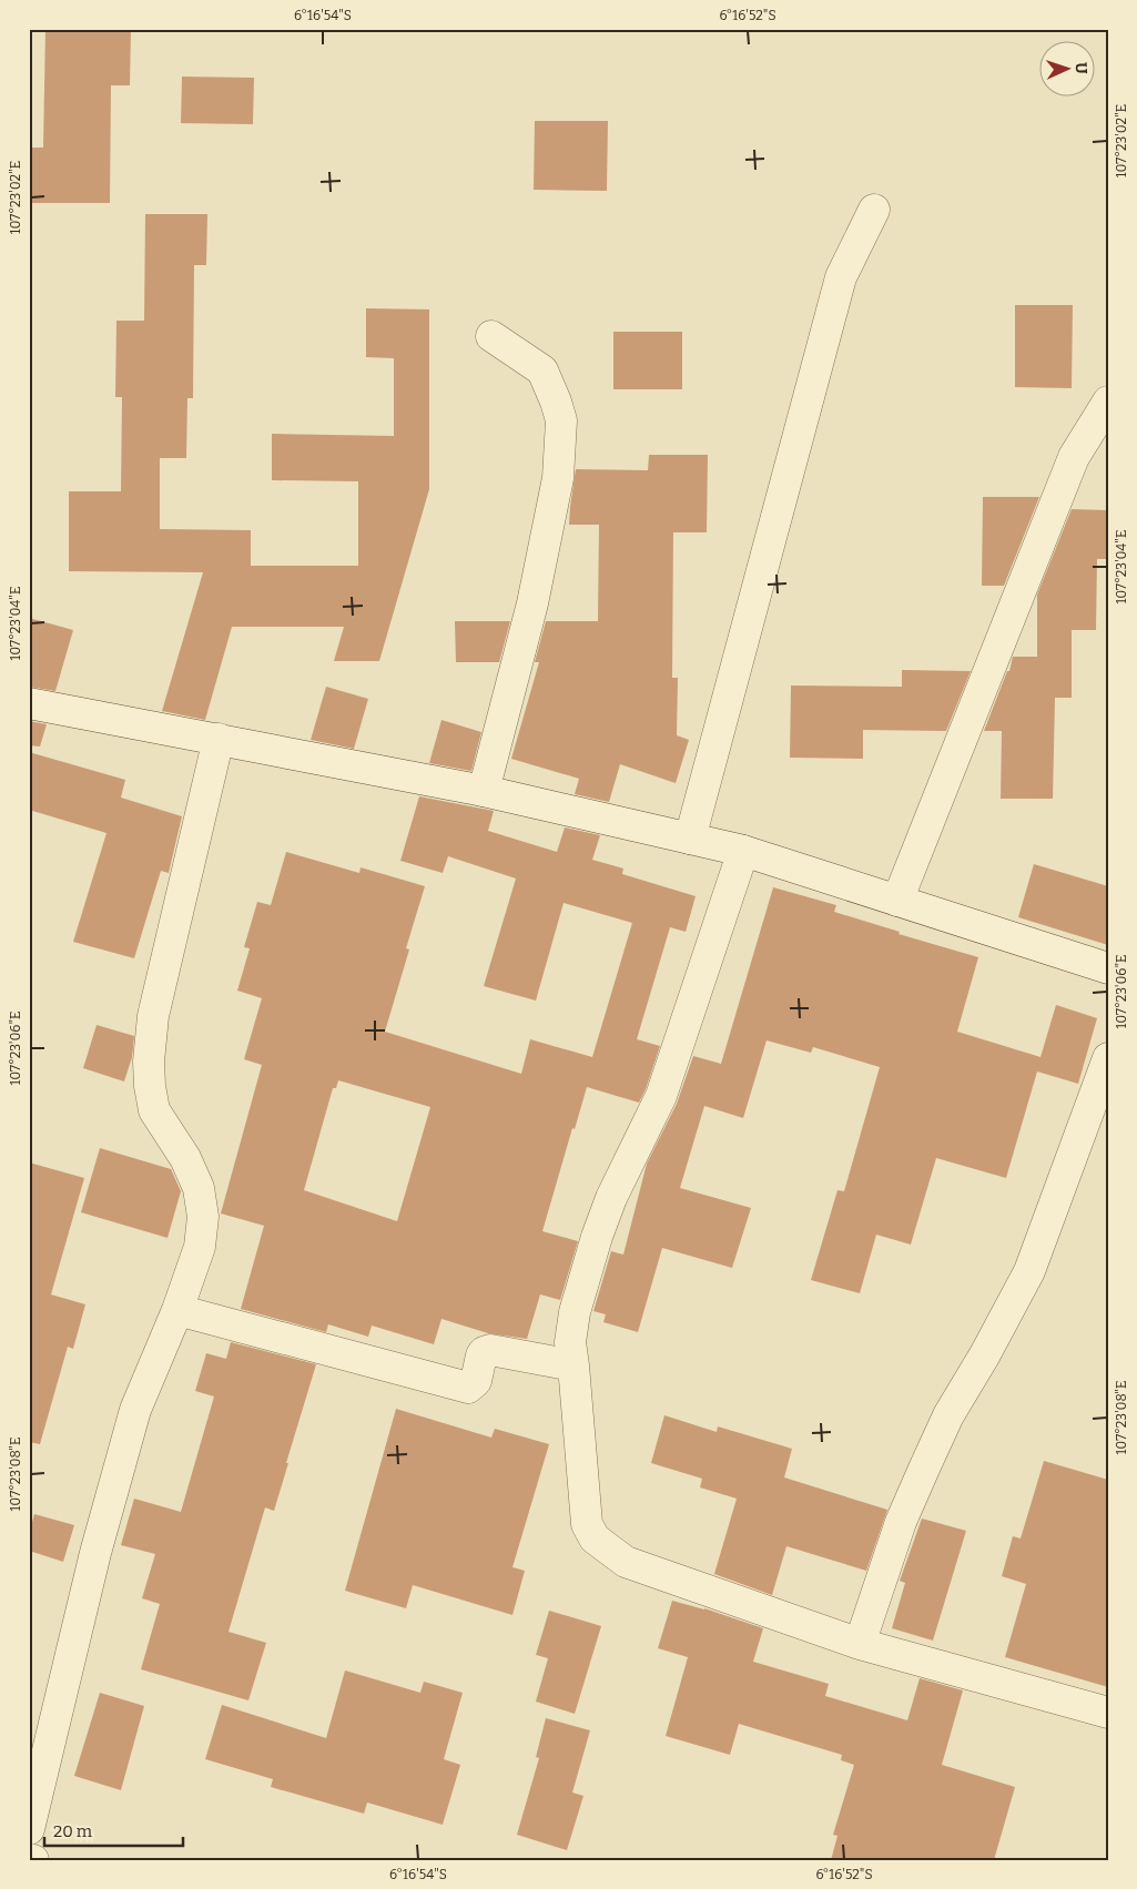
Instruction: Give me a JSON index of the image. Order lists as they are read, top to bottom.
{
  "scale_bar": "20 m",
  "north": "right",
  "coordinates": [
    "6°16'54\"S",
    "6°16'52\"S",
    "107°23'02\"E",
    "107°23'04\"E",
    "107°23'06\"E",
    "107°23'08\"E"
  ]
}
